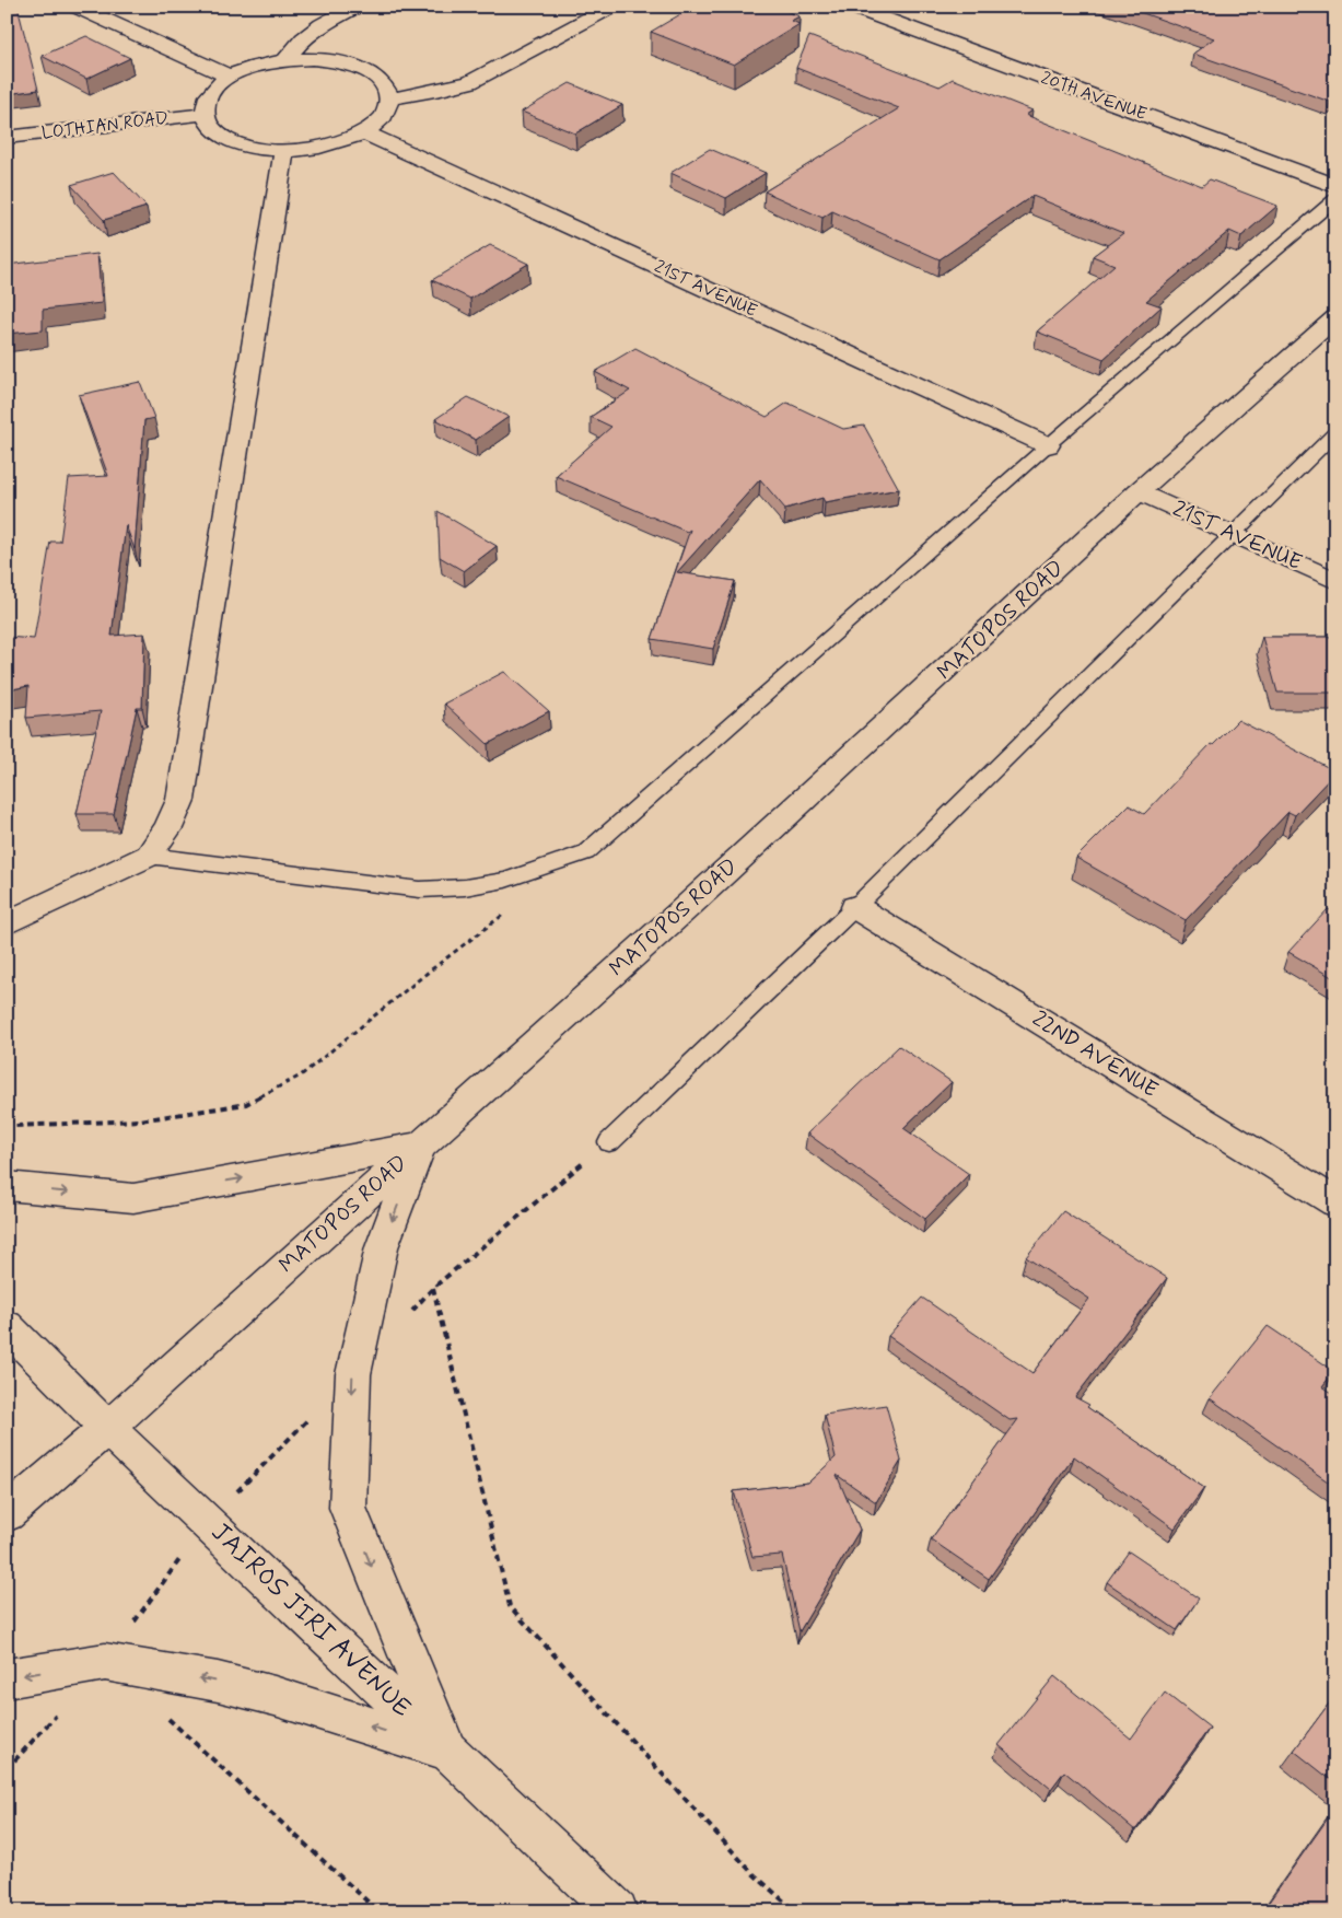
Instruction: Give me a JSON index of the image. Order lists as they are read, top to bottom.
{
  "streets": {
    "street": [
      "20TH AVENUE",
      "LOTHIAN ROAD",
      "21ST AVENUE",
      "MATOPOS ROAD",
      "22ND AVENUE",
      "JAIROS JIRI AVENUE"
    ]
  },
  "crossings": [
    ["21ST AVENUE", "MATOPOS ROAD"],
    ["MATOPOS ROAD", "JAIROS JIRI AVENUE"]
  ]
}
